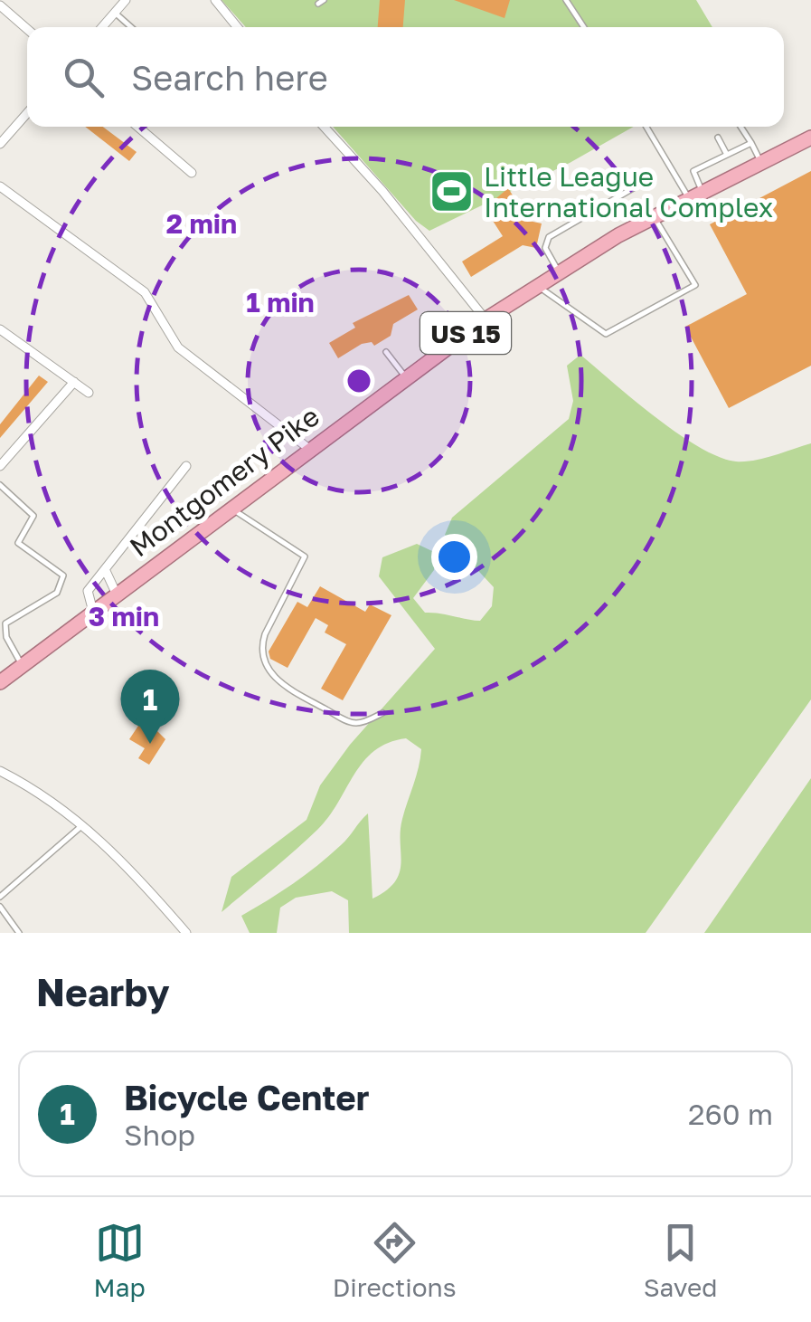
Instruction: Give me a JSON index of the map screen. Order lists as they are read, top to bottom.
{
  "streets": {
    "highway": ["US 15", "Montgomery Pike"]
  },
  "places": {
    "sports": ["Little League International Complex"]
  },
  "page": {
    "search": "Search here",
    "pins": "1",
    "heading": "Nearby",
    "list": [
      {
        "mark": "1",
        "name": "Bicycle Center",
        "note": "Shop",
        "value": "260 m"
      }
    ],
    "nav": ["Map", "Directions", "Saved"]
  },
  "rings": ["2 min", "1 min", "3 min"]
}
